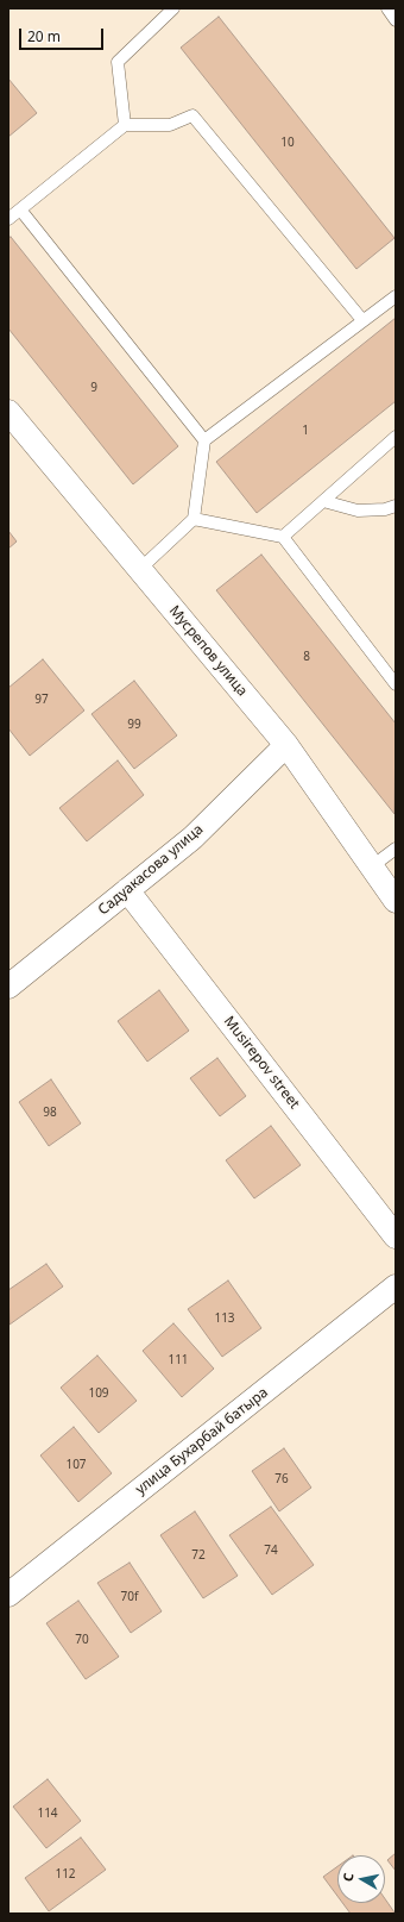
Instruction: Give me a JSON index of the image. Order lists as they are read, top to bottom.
{
  "streets": {
    "street": [
      "Мусрепов улица",
      "Садуакасова улица",
      "Musirepov street",
      "улица Бухарбай батыра"
    ]
  },
  "crossings": [
    ["Мусрепов улица", "Садуакасова улица"],
    ["Садуакасова улица", "Musirepov street"]
  ],
  "house_numbers": [
    "10",
    "9",
    "1",
    "8",
    "97",
    "99",
    "98",
    "113",
    "111",
    "109",
    "107",
    "76",
    "74",
    "72",
    "70f",
    "70",
    "114",
    "112"
  ],
  "scale_bar": "20 m",
  "north": "left"
}
